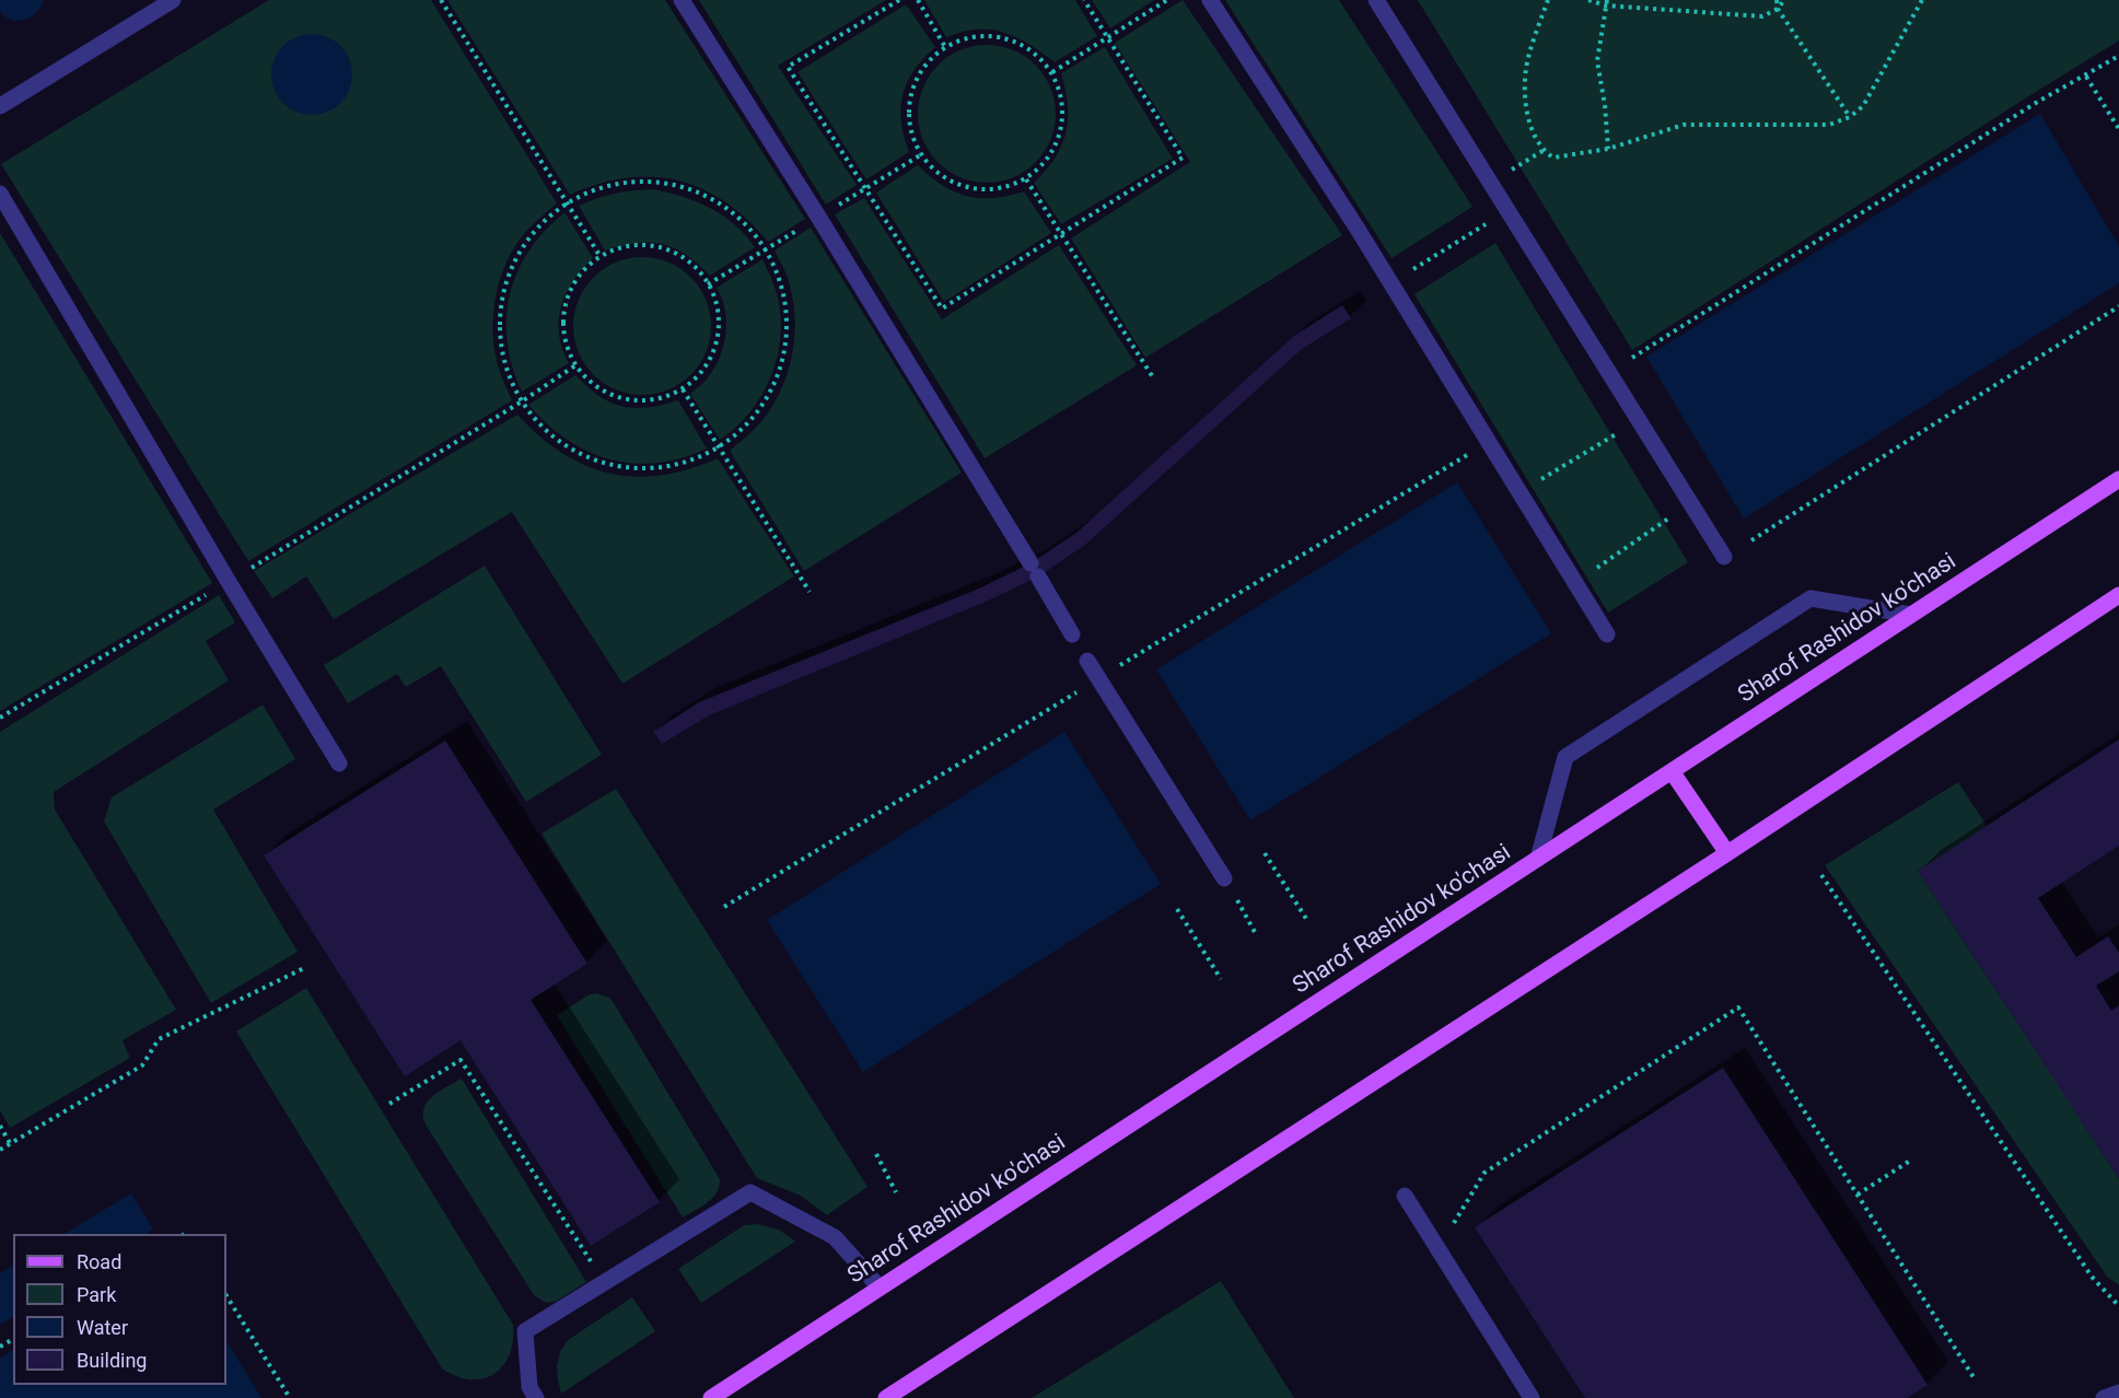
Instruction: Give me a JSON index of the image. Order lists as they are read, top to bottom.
{
  "streets": {
    "main road": ["Sharof Rashidov ko'chasi"]
  },
  "legend": [
    "Road",
    "Park",
    "Water",
    "Building"
  ]
}
